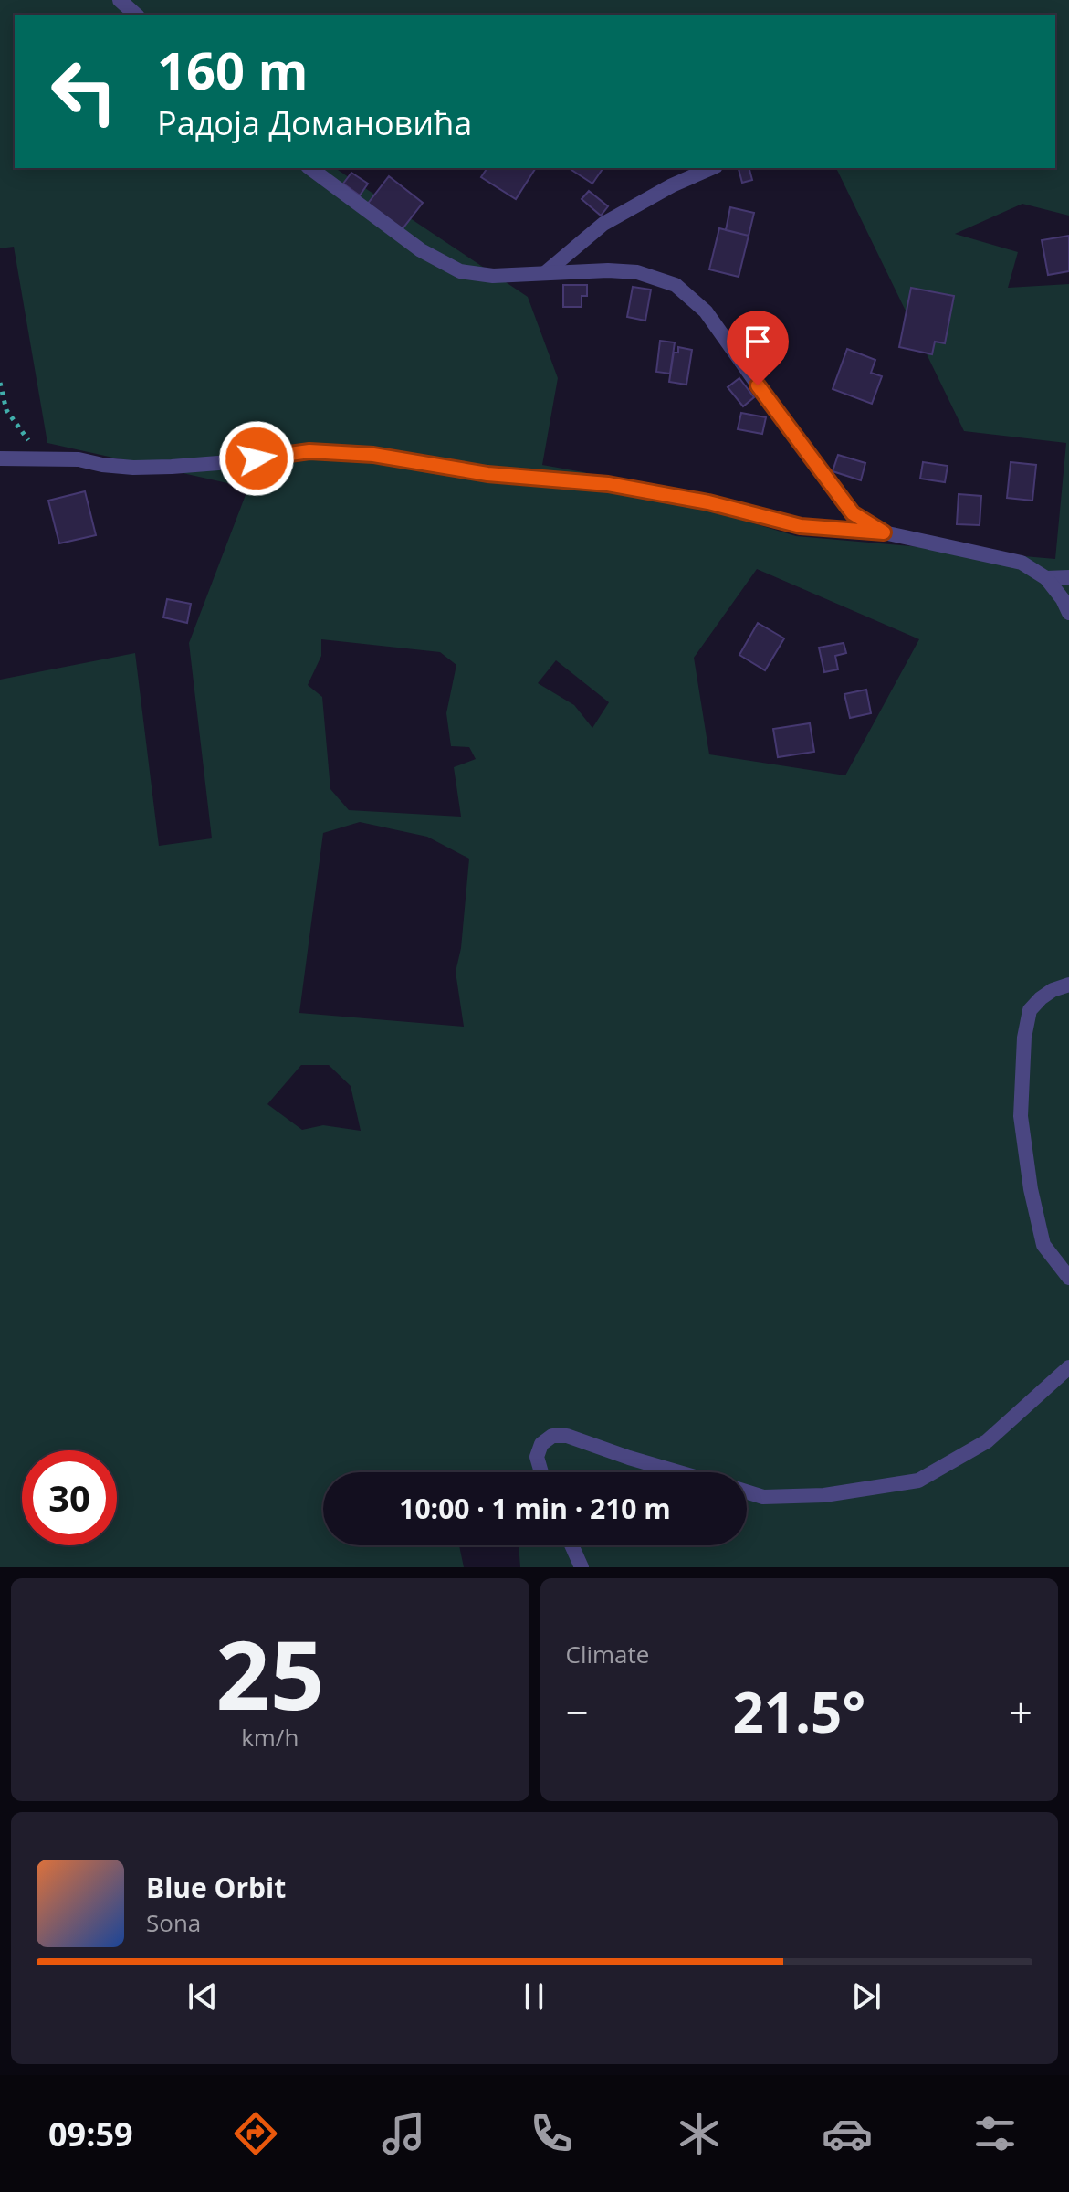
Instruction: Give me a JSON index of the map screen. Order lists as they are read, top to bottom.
{
  "page": {
    "turn": ["160 m", "Радоја Домановића"],
    "limit": "30",
    "trip": "10:00 · 1 min · 210 m",
    "tile": [
      ["25", "km/h"],
      "Climate"
    ],
    "heat": ["−", "21.5°", "+"],
    "song": ["Blue Orbit", "Sona"],
    "tabs": "09:59"
  }
}
